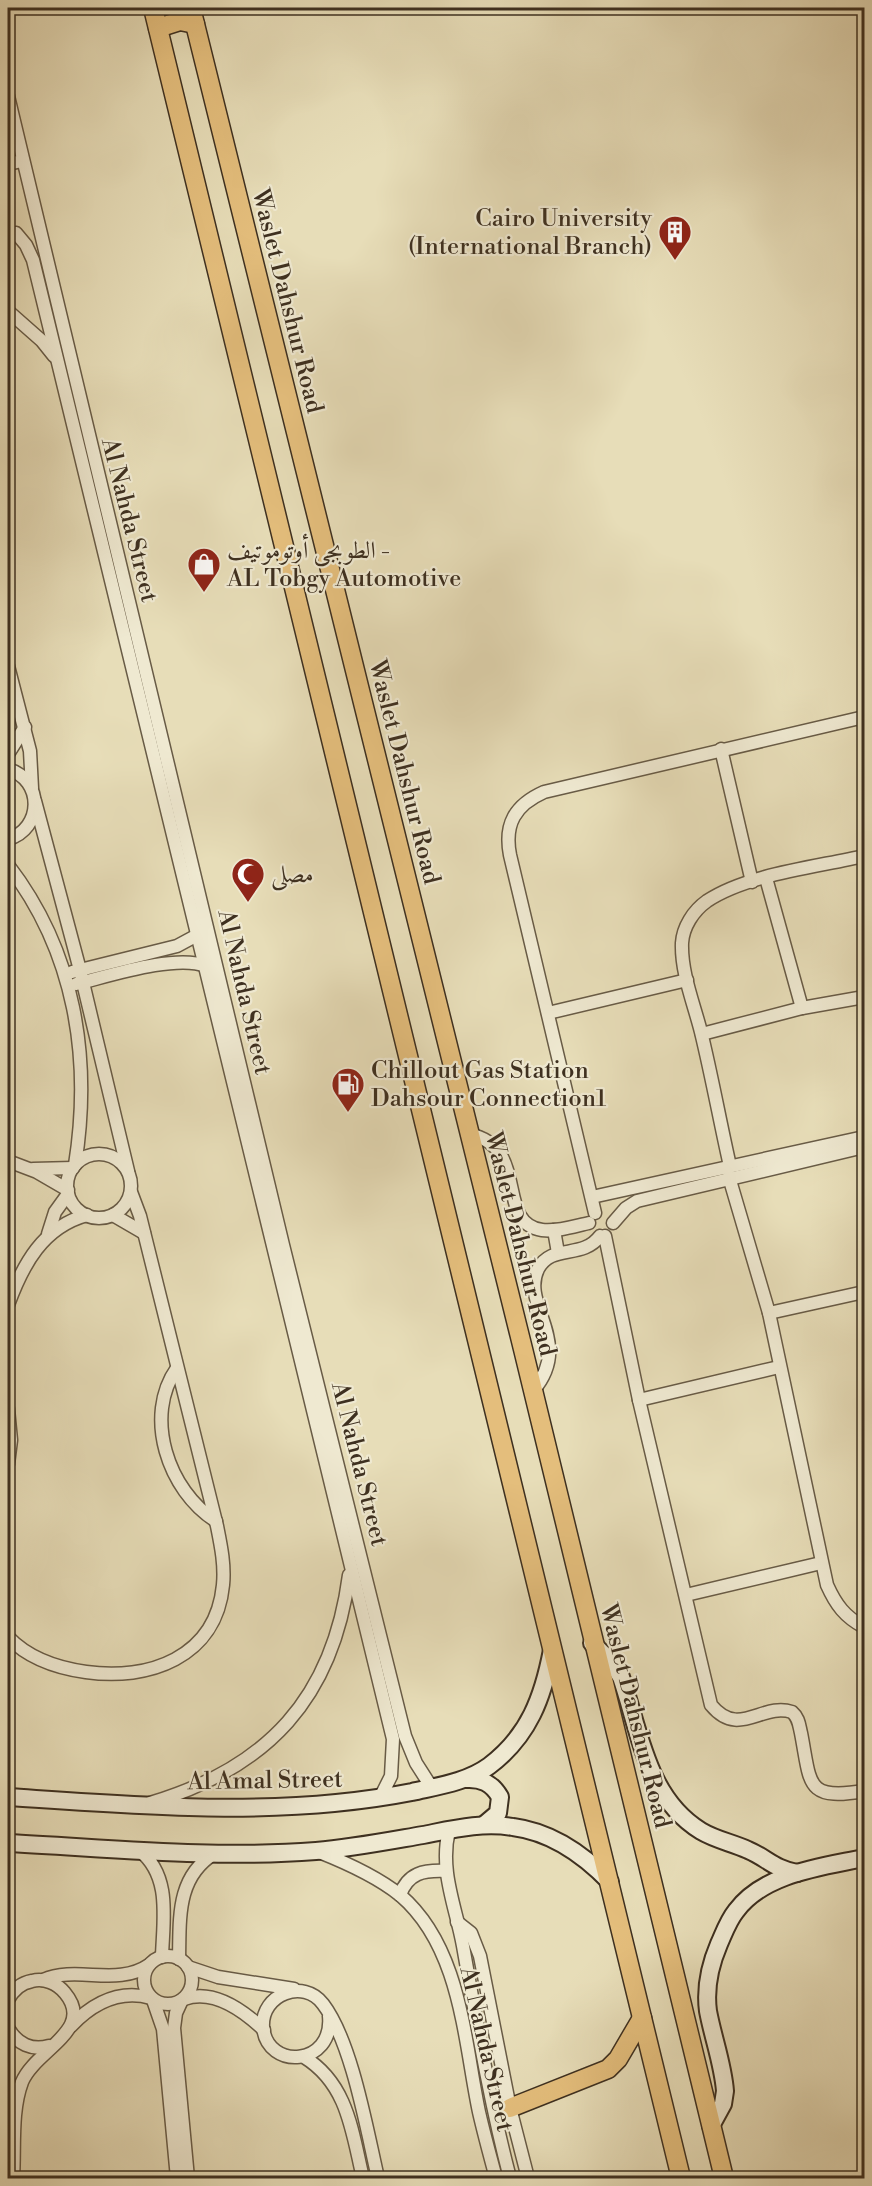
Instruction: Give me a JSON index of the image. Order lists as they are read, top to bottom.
{
  "streets": {
    "main road": ["Waslet Dahshur Road", "Al Amal Street"],
    "street": ["Al Nahda Street"]
  },
  "crossings": [
    ["Al Nahda Street", "Al Amal Street"]
  ],
  "places": {
    "building": ["Cairo University (International Branch)"],
    "shop": ["الطوبجى أوتوموتيف - AL Tobgy Automotive"],
    "mosque": ["مصلى"],
    "fuel station": ["Chillout Gas Station Dahsour Connection1"]
  }
}
